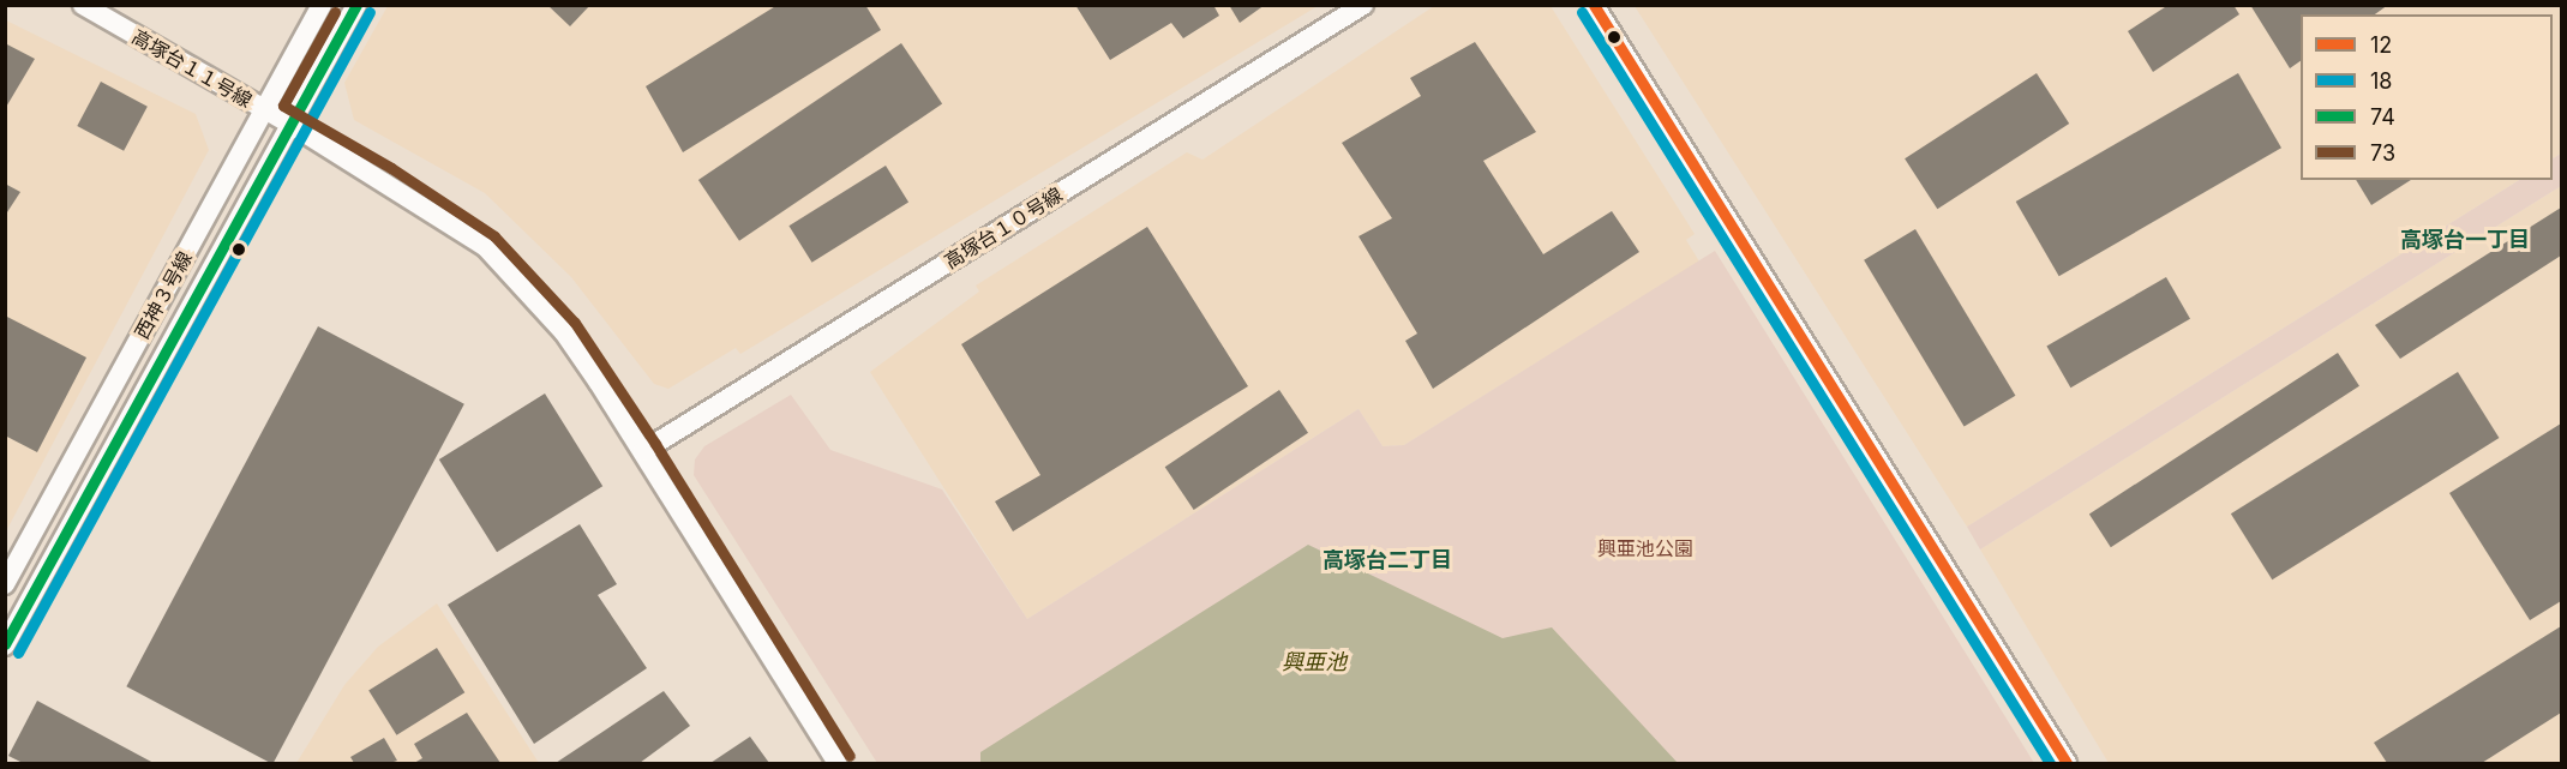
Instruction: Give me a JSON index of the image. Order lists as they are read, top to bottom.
{
  "streets": {
    "street": ["高塚台１１号線", "高塚台１０号線", "西神３号線"]
  },
  "crossings": [
    ["高塚台１１号線", "高塚台１０号線"],
    ["高塚台１１号線", "西神３号線"]
  ],
  "districts": ["高塚台一丁目", "高塚台二丁目"],
  "water": ["興亜池"],
  "parks": ["興亜池公園"],
  "lines": [
    "transit line 12",
    "transit line 74",
    "transit line 18",
    "transit line 73"
  ],
  "legend": [
    "12",
    "18",
    "74",
    "73"
  ]
}
